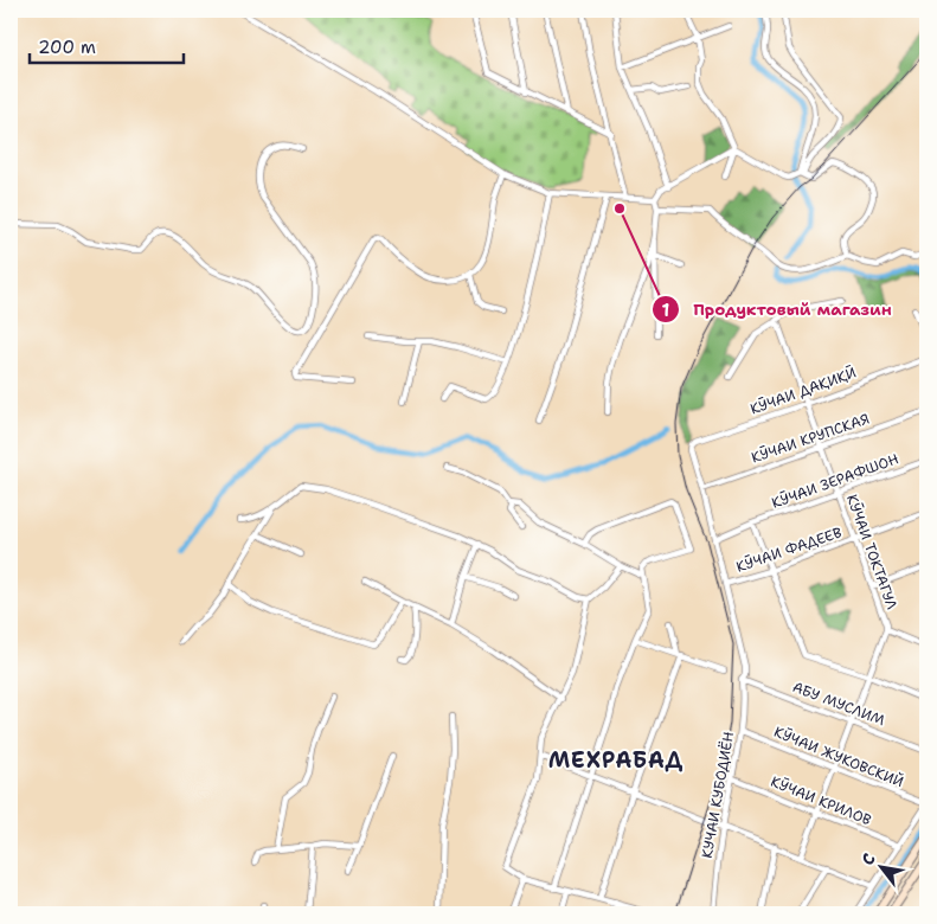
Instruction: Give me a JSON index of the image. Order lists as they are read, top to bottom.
{
  "streets": {
    "street": [
      "КӮЧАИ ДАҚИҚӢ",
      "КӮЧАИ КРУПСКАЯ",
      "КӮЧАИ ЗЕРАФШОН",
      "КӮЧАИ ФАДЕЕВ",
      "КӮЧАИ ТОКТАГУЛ",
      "АБУ МУСЛИМ",
      "КӮЧАИ ЖУКОВСКИЙ",
      "КУЧАИ КУБОДИЁН",
      "КӮЧАИ КРИЛОВ"
    ]
  },
  "crossings": [
    ["КӮЧАИ ДАҚИҚӢ", "КӮЧАИ ТОКТАГУЛ"],
    ["КӮЧАИ ДАҚИҚӢ", "КУЧАИ КУБОДИЁН"],
    ["КӮЧАИ КРУПСКАЯ", "КӮЧАИ ТОКТАГУЛ"],
    ["КӮЧАИ КРУПСКАЯ", "КУЧАИ КУБОДИЁН"],
    ["КӮЧАИ ЗЕРАФШОН", "КӮЧАИ ТОКТАГУЛ"],
    ["КӮЧАИ ФАДЕЕВ", "КӮЧАИ ТОКТАГУЛ"],
    ["КӮЧАИ ФАДЕЕВ", "КУЧАИ КУБОДИЁН"],
    ["КӮЧАИ ТОКТАГУЛ", "АБУ МУСЛИМ"],
    ["КӮЧАИ ТОКТАГУЛ", "КӮЧАИ ЖУКОВСКИЙ"],
    ["КӮЧАИ ТОКТАГУЛ", "КӮЧАИ КРИЛОВ"],
    ["АБУ МУСЛИМ", "КУЧАИ КУБОДИЁН"],
    ["КӮЧАИ ЖУКОВСКИЙ", "КУЧАИ КУБОДИЁН"],
    ["КУЧАИ КУБОДИЁН", "КӮЧАИ КРИЛОВ"]
  ],
  "districts": ["МЕХРАБАД"],
  "places": ["Продуктовый магазин"],
  "scale_bar": "200 m",
  "north": "top left"
}
